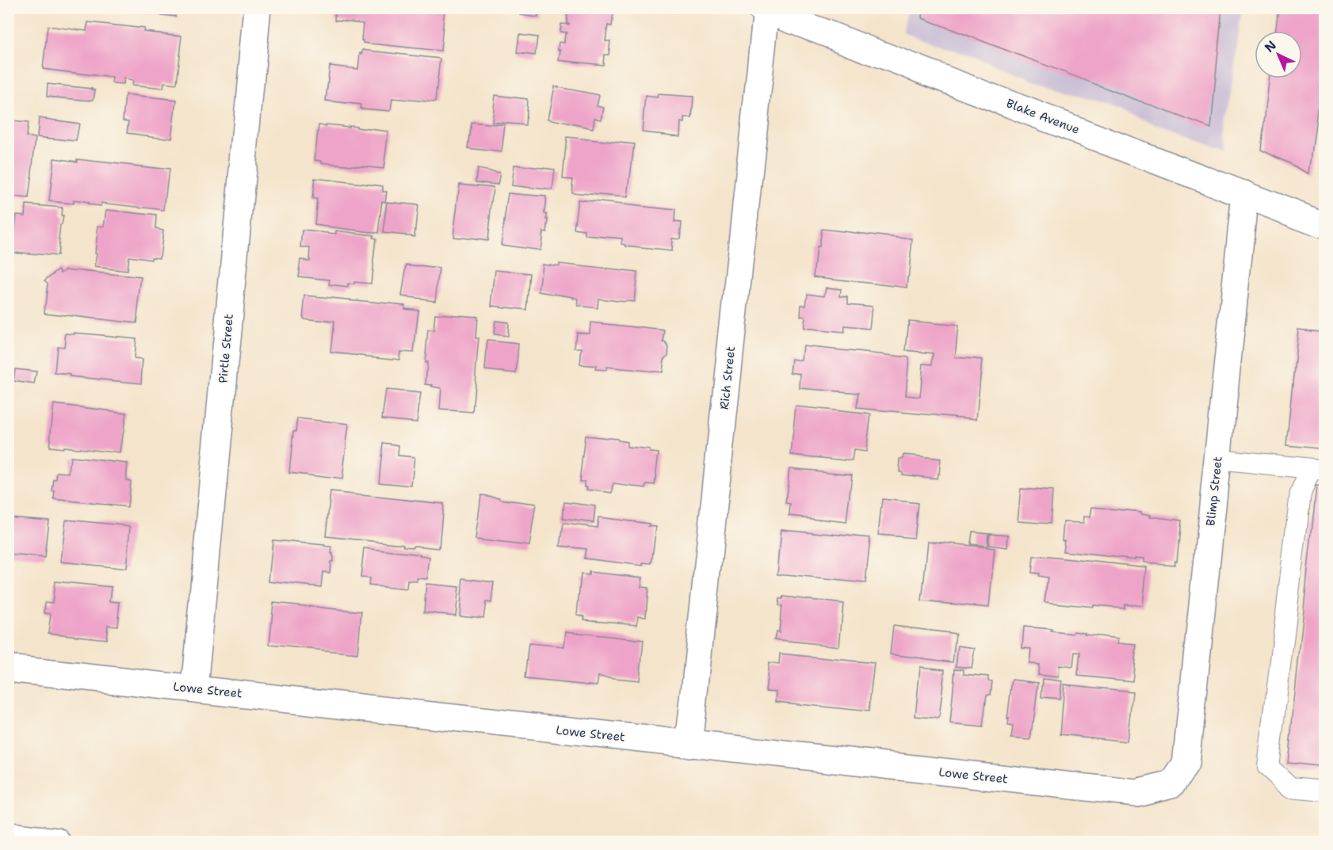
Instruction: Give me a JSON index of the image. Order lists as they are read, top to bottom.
{
  "streets": {
    "main road": [
      "Blake Avenue",
      "Pirtle Street",
      "Rich Street",
      "Blimp Street",
      "Lowe Street"
    ]
  },
  "crossings": [
    ["Blake Avenue", "Rich Street"],
    ["Blake Avenue", "Blimp Street"],
    ["Pirtle Street", "Lowe Street"],
    ["Rich Street", "Lowe Street"],
    ["Blimp Street", "Lowe Street"]
  ],
  "north": "top left"
}
